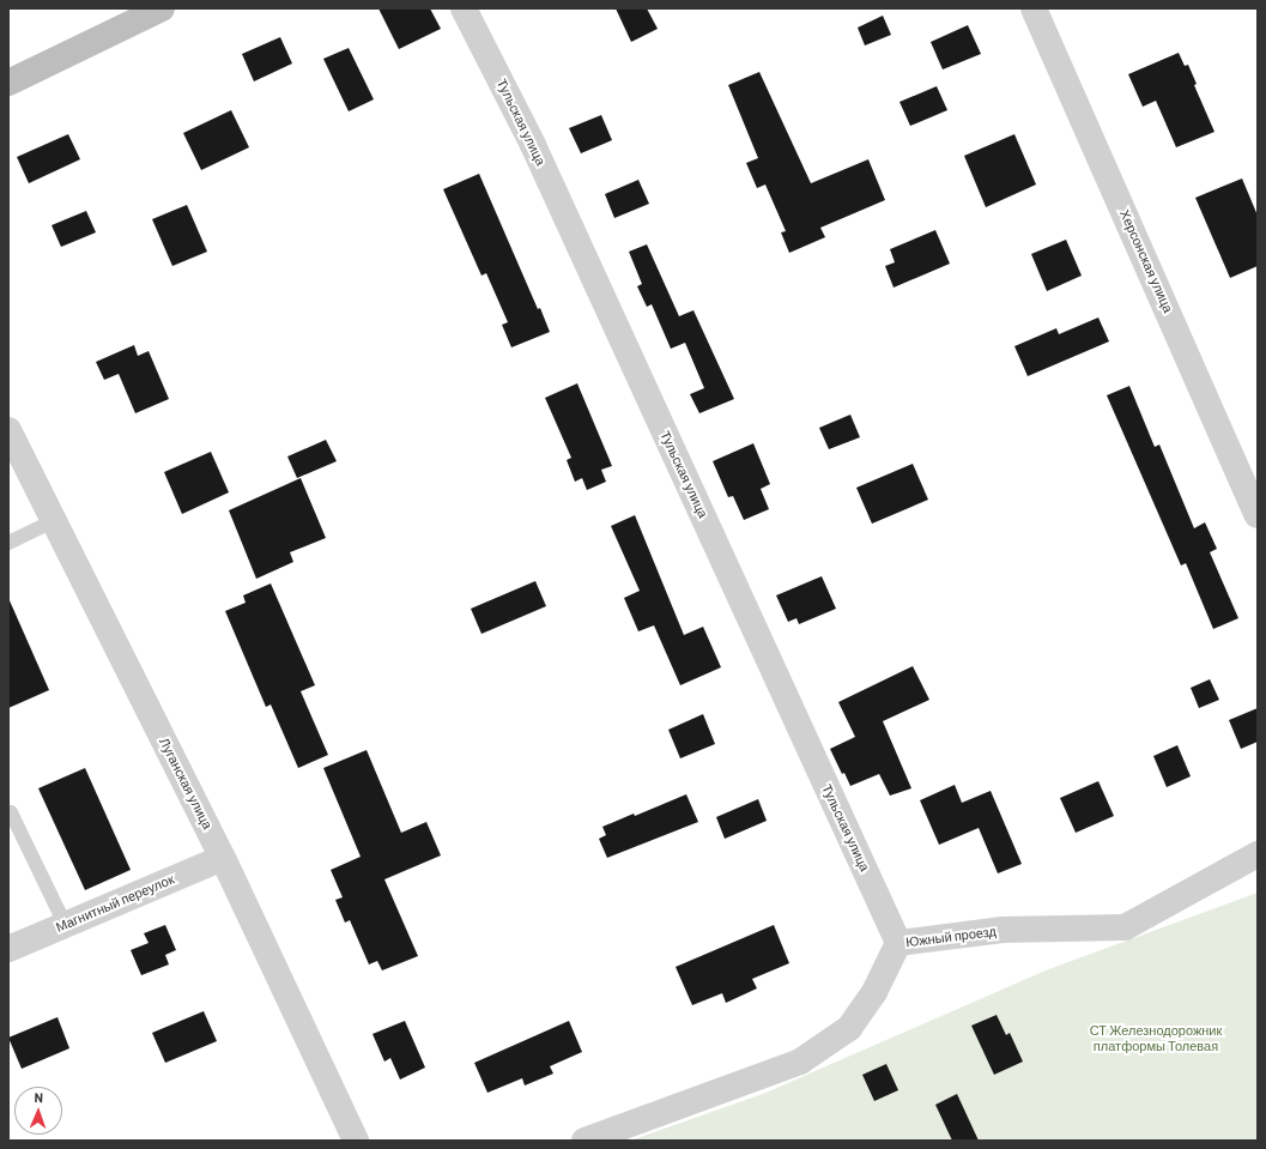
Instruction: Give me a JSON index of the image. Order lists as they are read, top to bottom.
{
  "streets": {
    "street": [
      "Тульская улица",
      "Херсонская улица",
      "Луганская улица",
      "Магнитный переулок",
      "Южный проезд"
    ]
  },
  "crossings": [
    ["Тульская улица", "Южный проезд"],
    ["Луганская улица", "Магнитный переулок"]
  ],
  "parks": ["СТ Железнодорожник платформы Толевая"],
  "north": "top"
}
